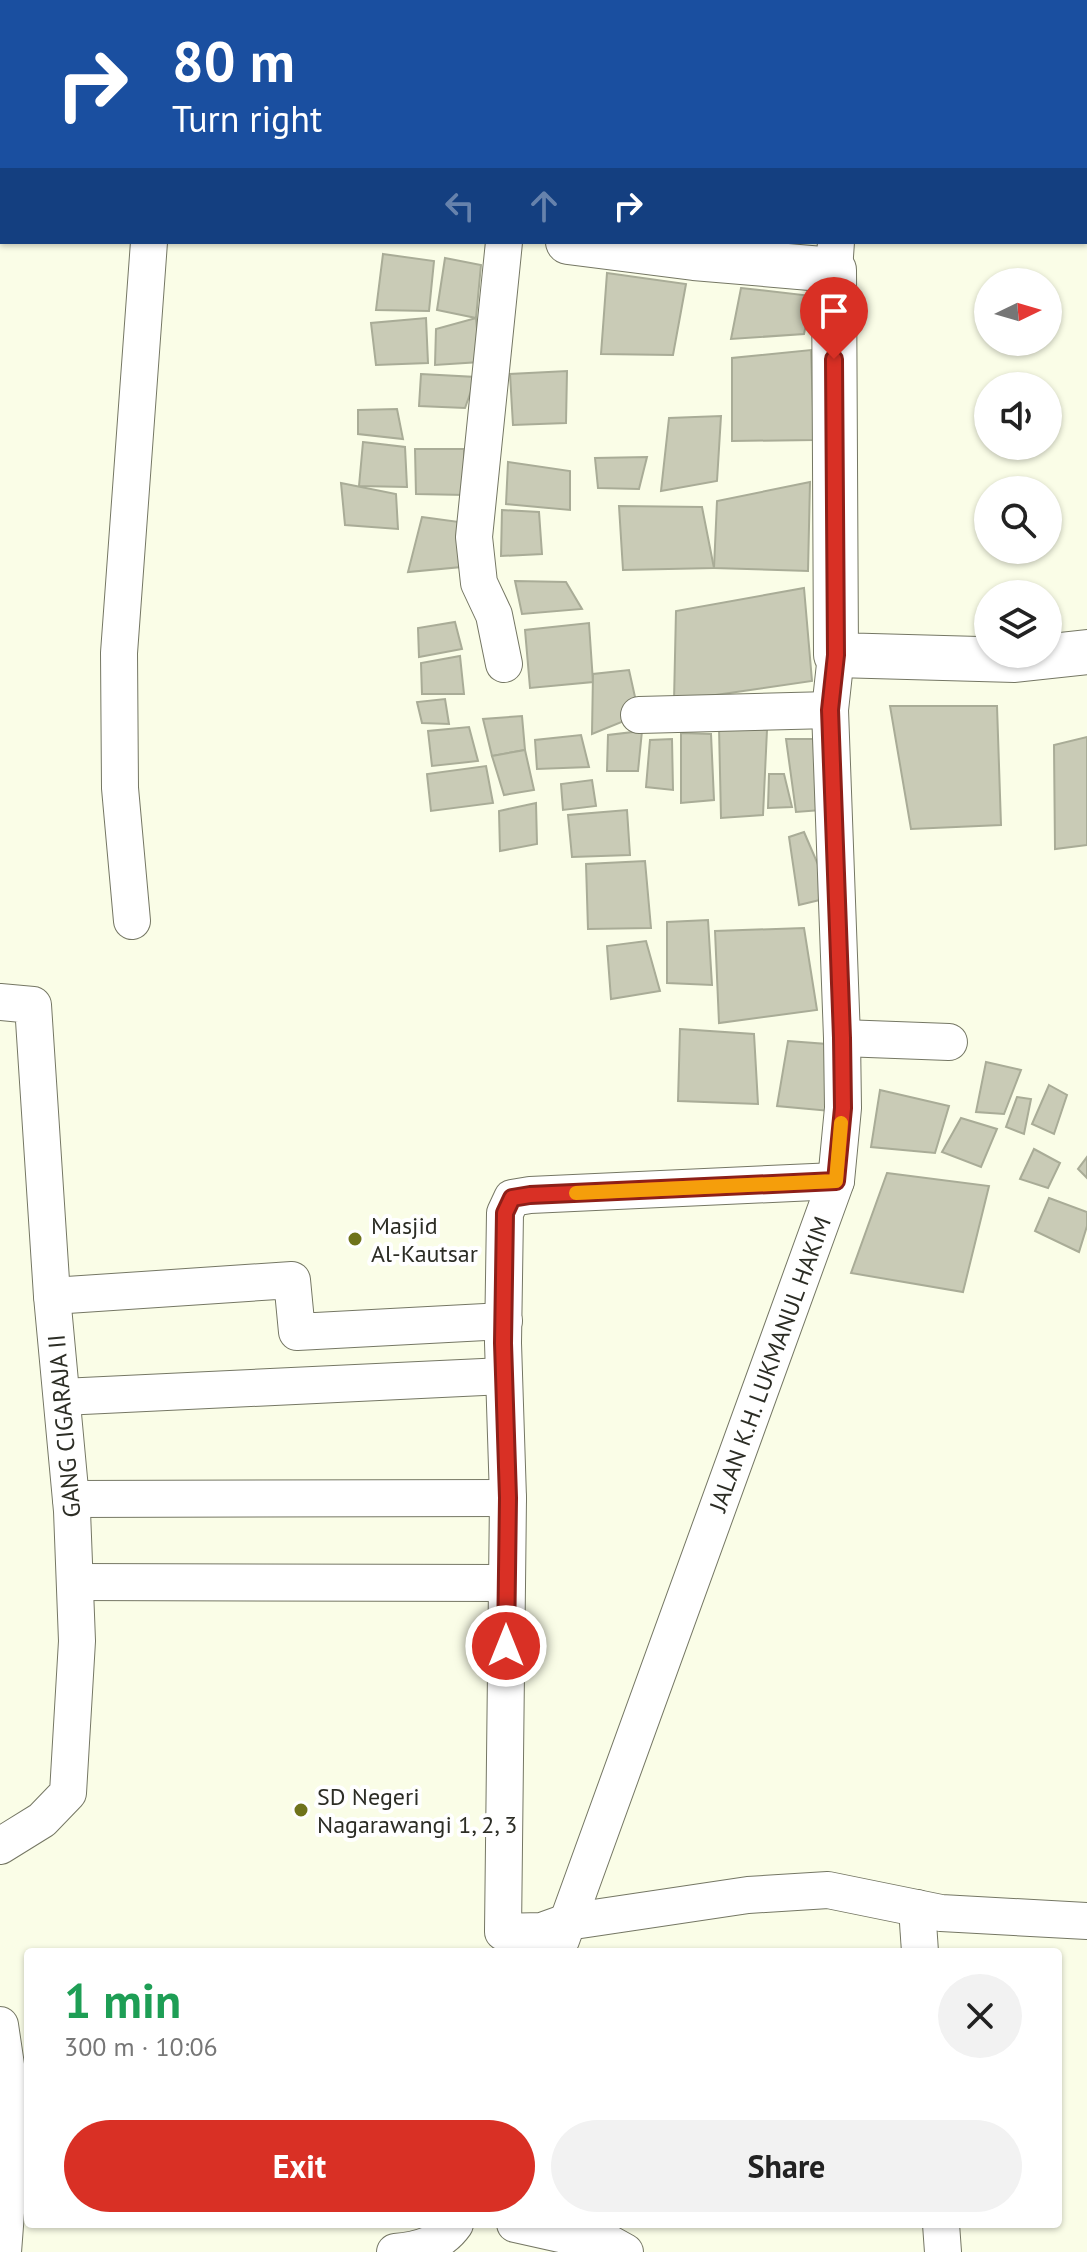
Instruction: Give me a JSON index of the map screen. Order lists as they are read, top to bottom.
{
  "streets": {
    "street": ["JALAN K.H. LUKMANUL HAKIM", "GANG CIGARAJA II"]
  },
  "places": ["Masjid Al-Kautsar", "SD Negeri Nagarawangi 1, 2, 3"],
  "north": "right",
  "page": {
    "turn": ["80 m", "Turn right"],
    "heading": ["1 min", "300 m · 10:06"],
    "buttons": ["Exit", "Share"]
  }
}
